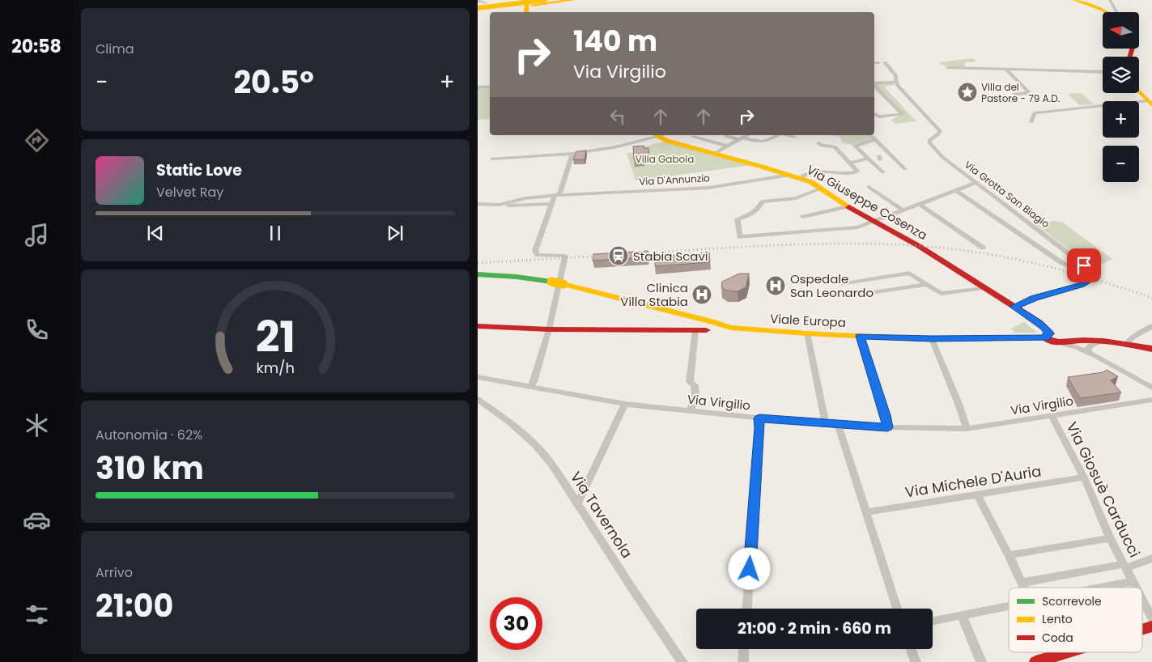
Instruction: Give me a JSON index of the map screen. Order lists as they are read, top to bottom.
{
  "streets": {
    "main road": ["Via Giuseppe Cosenza", "Viale Europa"],
    "street": [
      "Via D'Annunzio",
      "Via Grotta San Biagio",
      "Via Virgilio",
      "Via Michele D'Auria",
      "Via Giosuè Carducci",
      "Via Tavernola"
    ]
  },
  "crossings": [
    ["Via D'Annunzio", "Via Giuseppe Cosenza"],
    ["Via Giuseppe Cosenza", "Viale Europa"],
    ["Via Virgilio", "Via Giosuè Carducci"],
    ["Via Michele D'Auria", "Via Giosuè Carducci"]
  ],
  "parks": ["Villa Gabola"],
  "places": {
    "place": ["Villa del Pastore - 79 A.D."],
    "station": ["Stabia Scavi"],
    "hospital": ["Ospedale San Leonardo", "Clinica Villa Stabia"]
  },
  "legend": ["Scorrevole", "Lento", "Coda"],
  "north": "left",
  "page": {
    "tabs": "20:58",
    "tile": [
      "Clima",
      ["Autonomia · 62%", "310 km"],
      ["Arrivo", "21:00"]
    ],
    "map_buttons": ["+", "−"],
    "turn": ["140 m", "Via Virgilio"],
    "heat": ["−", "20.5°", "+"],
    "song": ["Static Love", "Velvet Ray"],
    "limit": "30",
    "trip": "21:00 · 2 min · 660 m",
    "gauge": ["21", "km/h"]
  }
}
